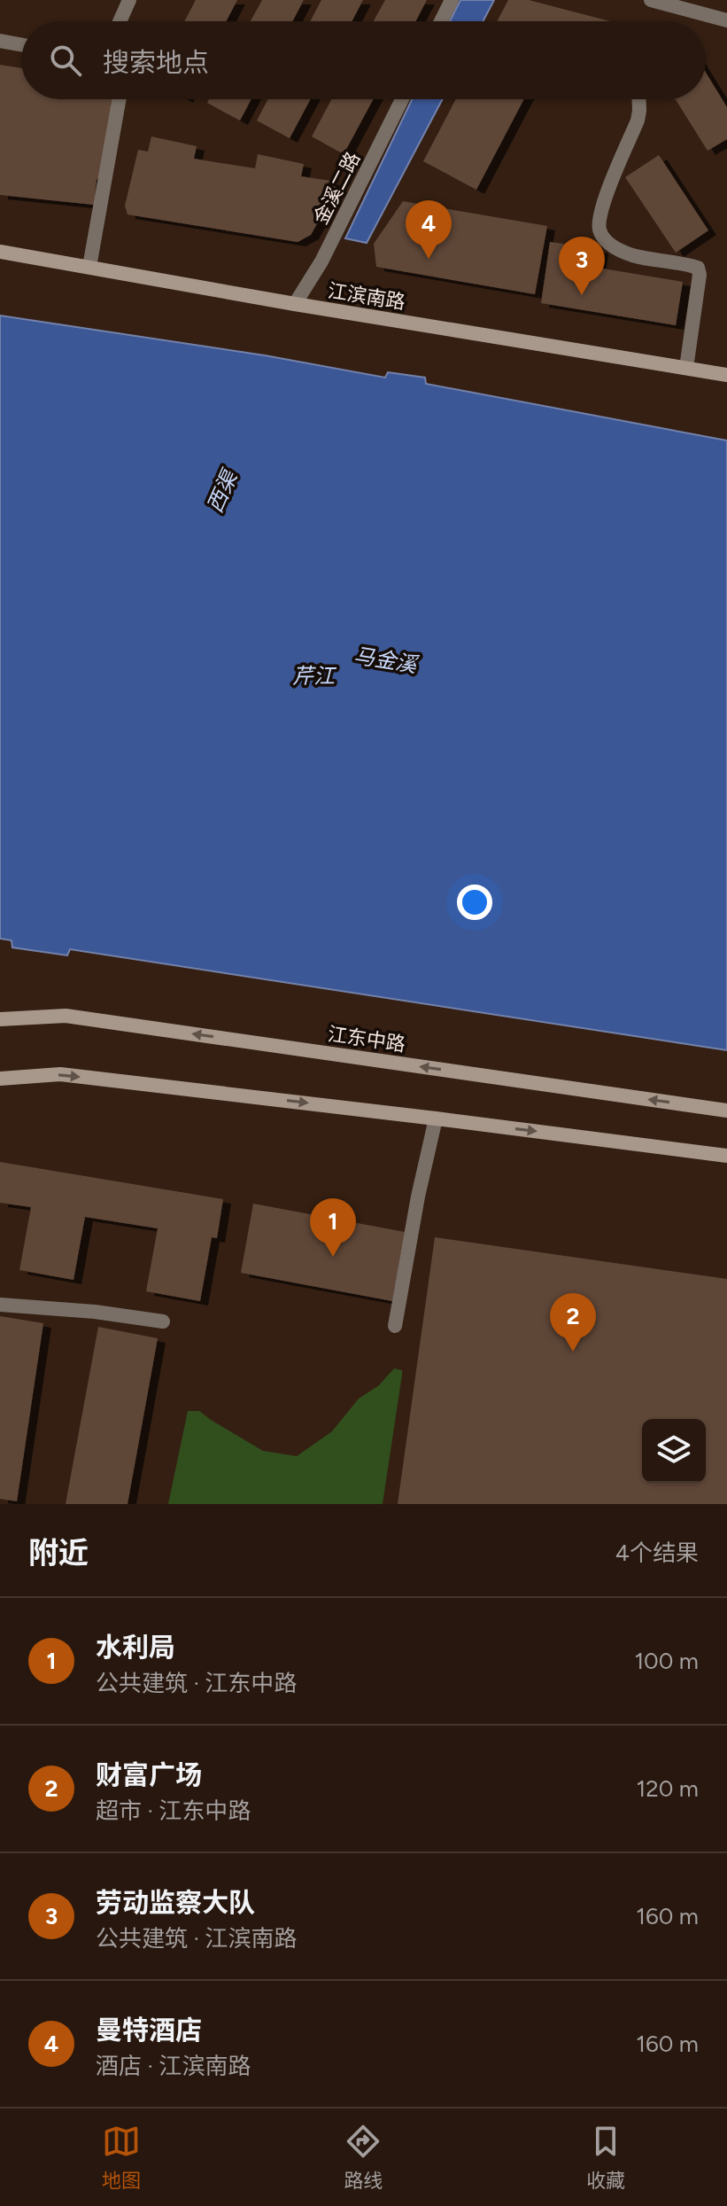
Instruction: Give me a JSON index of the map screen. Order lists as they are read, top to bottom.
{
  "streets": {
    "main road": ["江滨南路", "江东中路"],
    "street": ["金溪二路"]
  },
  "crossings": [
    ["金溪二路", "江滨南路"]
  ],
  "water": ["西渠", "马金溪", "芹江"],
  "page": {
    "search": "搜索地点",
    "pins": [
      "4",
      "3",
      "1",
      "2"
    ],
    "heading": ["附近", "4个结果"],
    "list": [
      {
        "mark": "1",
        "name": "水利局",
        "note": "公共建筑 · 江东中路",
        "value": "100 m"
      },
      {
        "mark": "2",
        "name": "财富广场",
        "note": "超市 · 江东中路",
        "value": "120 m"
      },
      {
        "mark": "3",
        "name": "劳动监察大队",
        "note": "公共建筑 · 江滨南路",
        "value": "160 m"
      },
      {
        "mark": "4",
        "name": "曼特酒店",
        "note": "酒店 · 江滨南路",
        "value": "160 m"
      }
    ],
    "nav": ["地图", "路线", "收藏"]
  }
}
